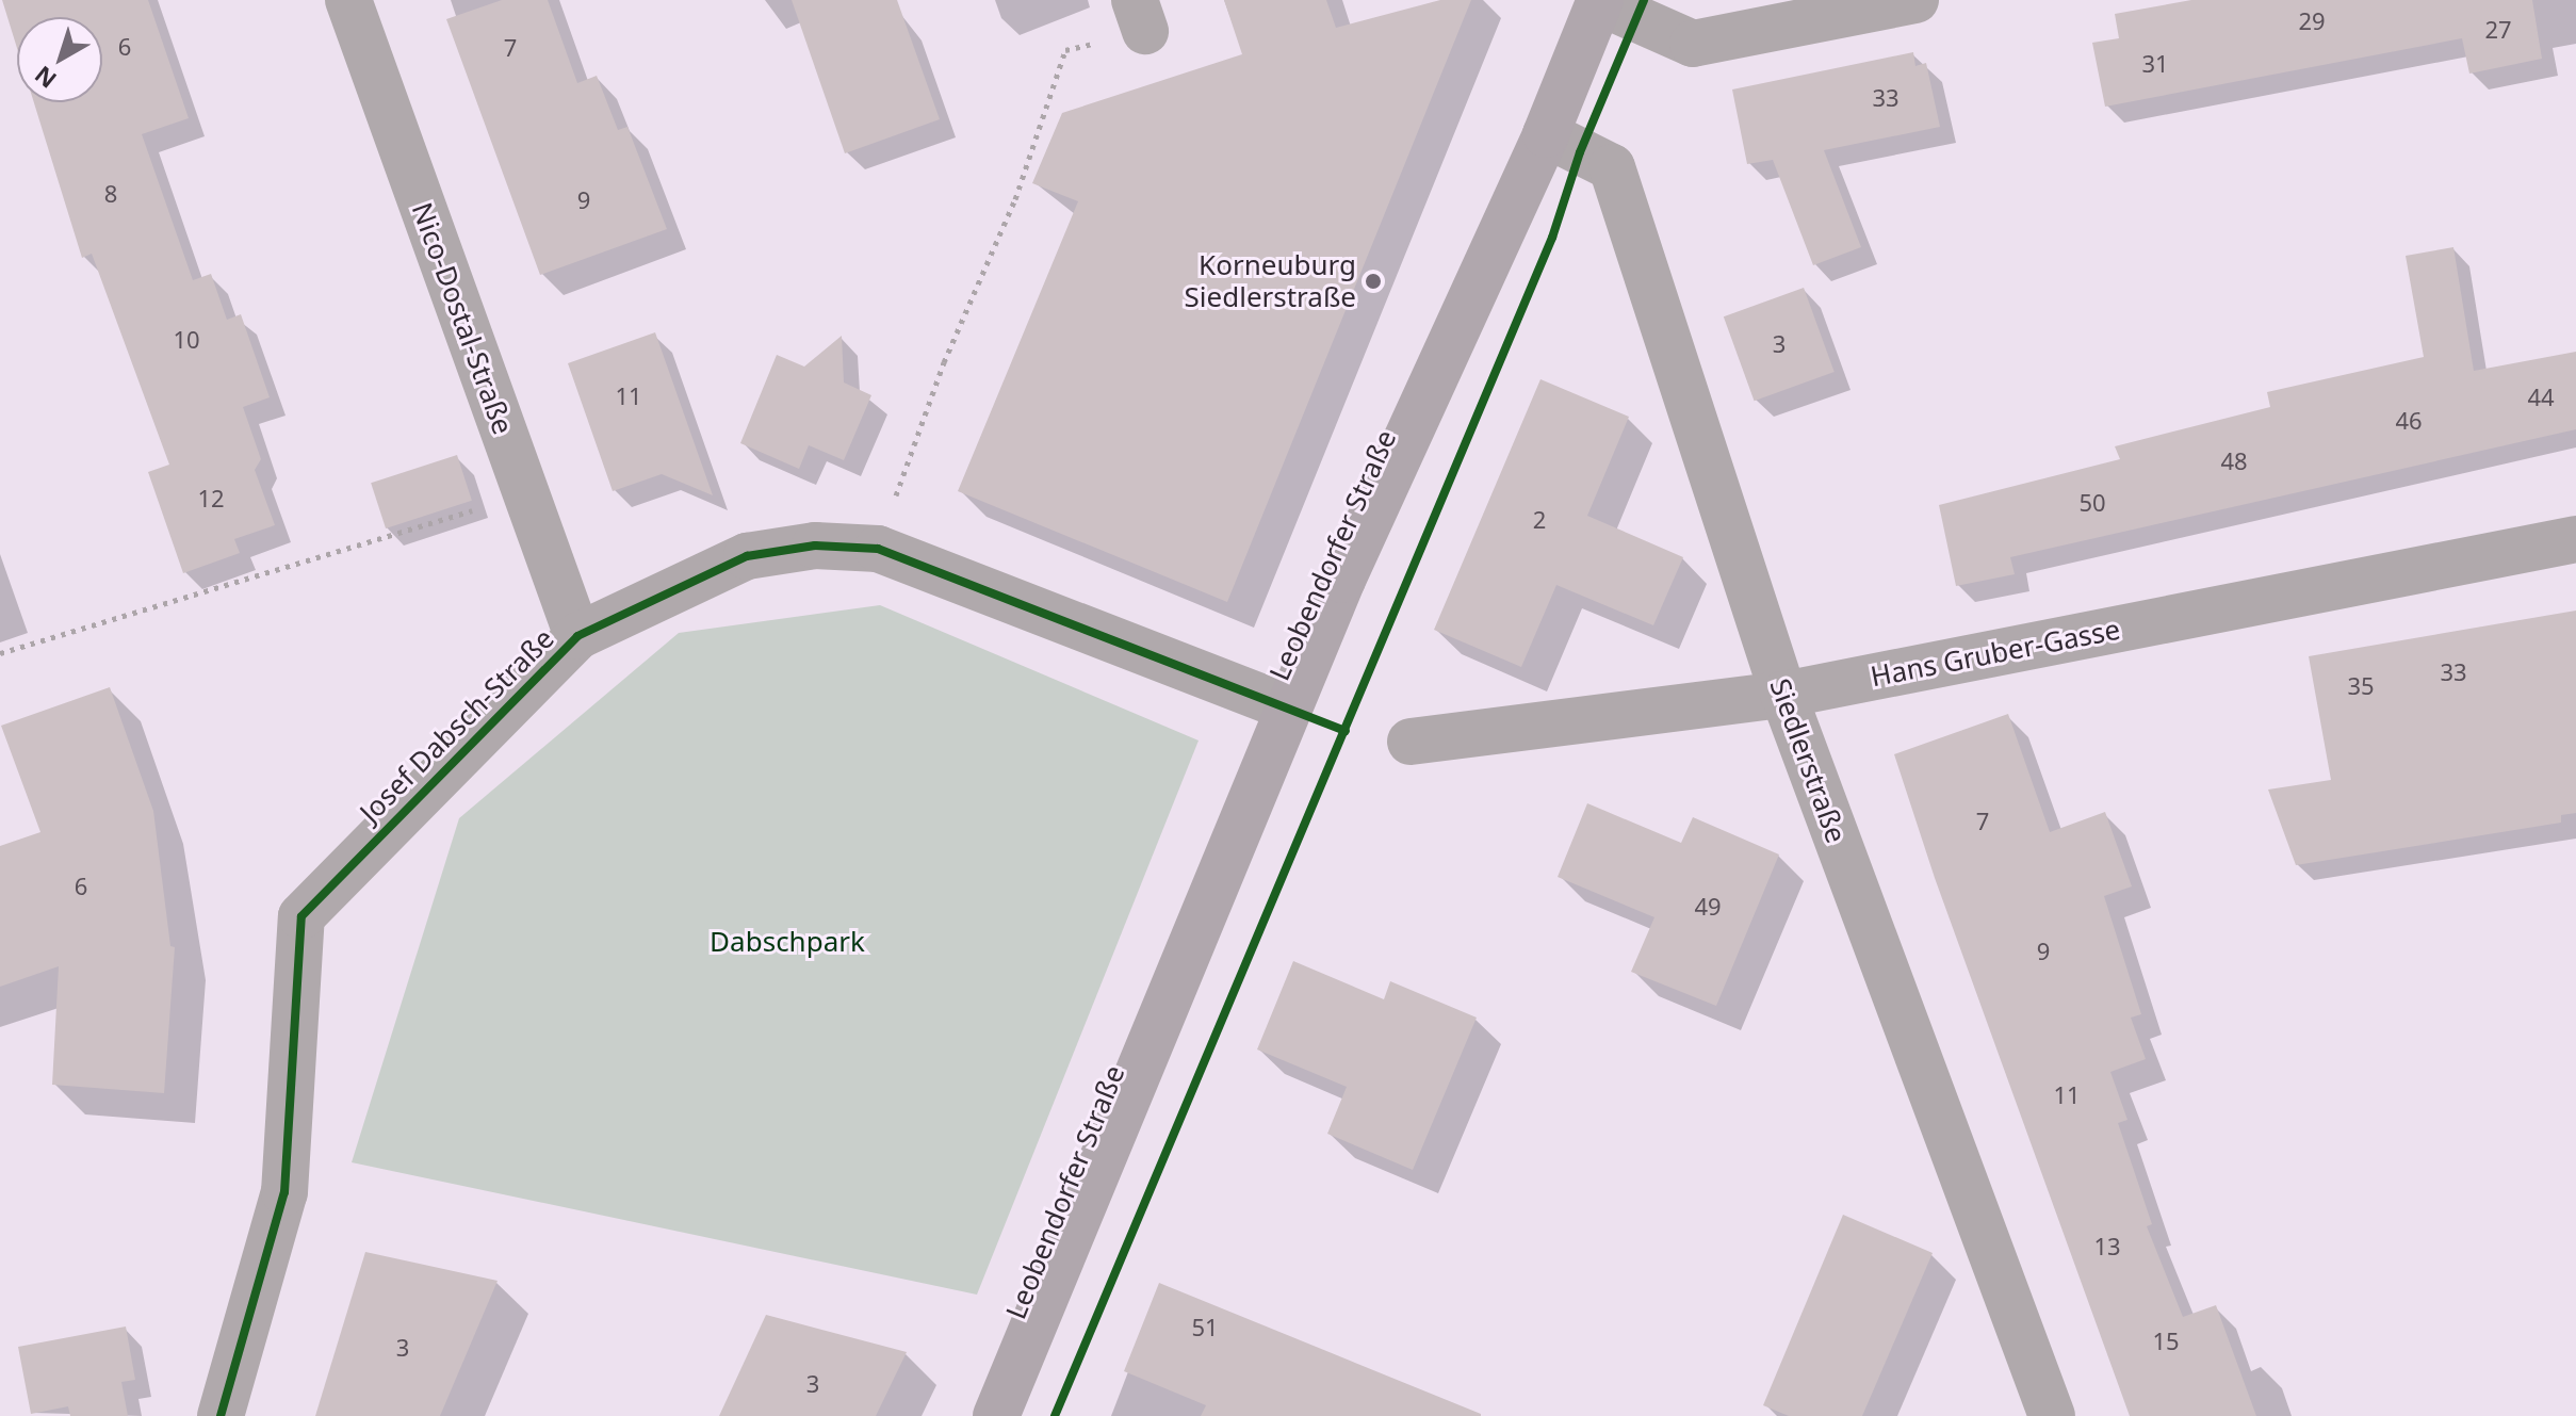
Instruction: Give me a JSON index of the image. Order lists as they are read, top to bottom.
{
  "streets": {
    "main road": ["Leobendorfer Straße"],
    "street": [
      "Nico-Dostal-Straße",
      "Hans Gruber-Gasse",
      "Josef Dabsch-Straße",
      "Siedlerstraße"
    ]
  },
  "crossings": [
    ["Nico-Dostal-Straße", "Josef Dabsch-Straße"],
    ["Leobendorfer Straße", "Josef Dabsch-Straße"],
    ["Leobendorfer Straße", "Siedlerstraße"],
    ["Hans Gruber-Gasse", "Siedlerstraße"]
  ],
  "parks": ["Dabschpark"],
  "places": ["Korneuburg Siedlerstraße"],
  "house_numbers": [
    "29",
    "27",
    "6",
    "7",
    "31",
    "33",
    "8",
    "9",
    "10",
    "3",
    "11",
    "44",
    "46",
    "48",
    "12",
    "50",
    "2",
    "33",
    "35",
    "7",
    "6",
    "49",
    "9",
    "11",
    "13",
    "51",
    "15",
    "3",
    "3"
  ],
  "north": "bottom left"
}
